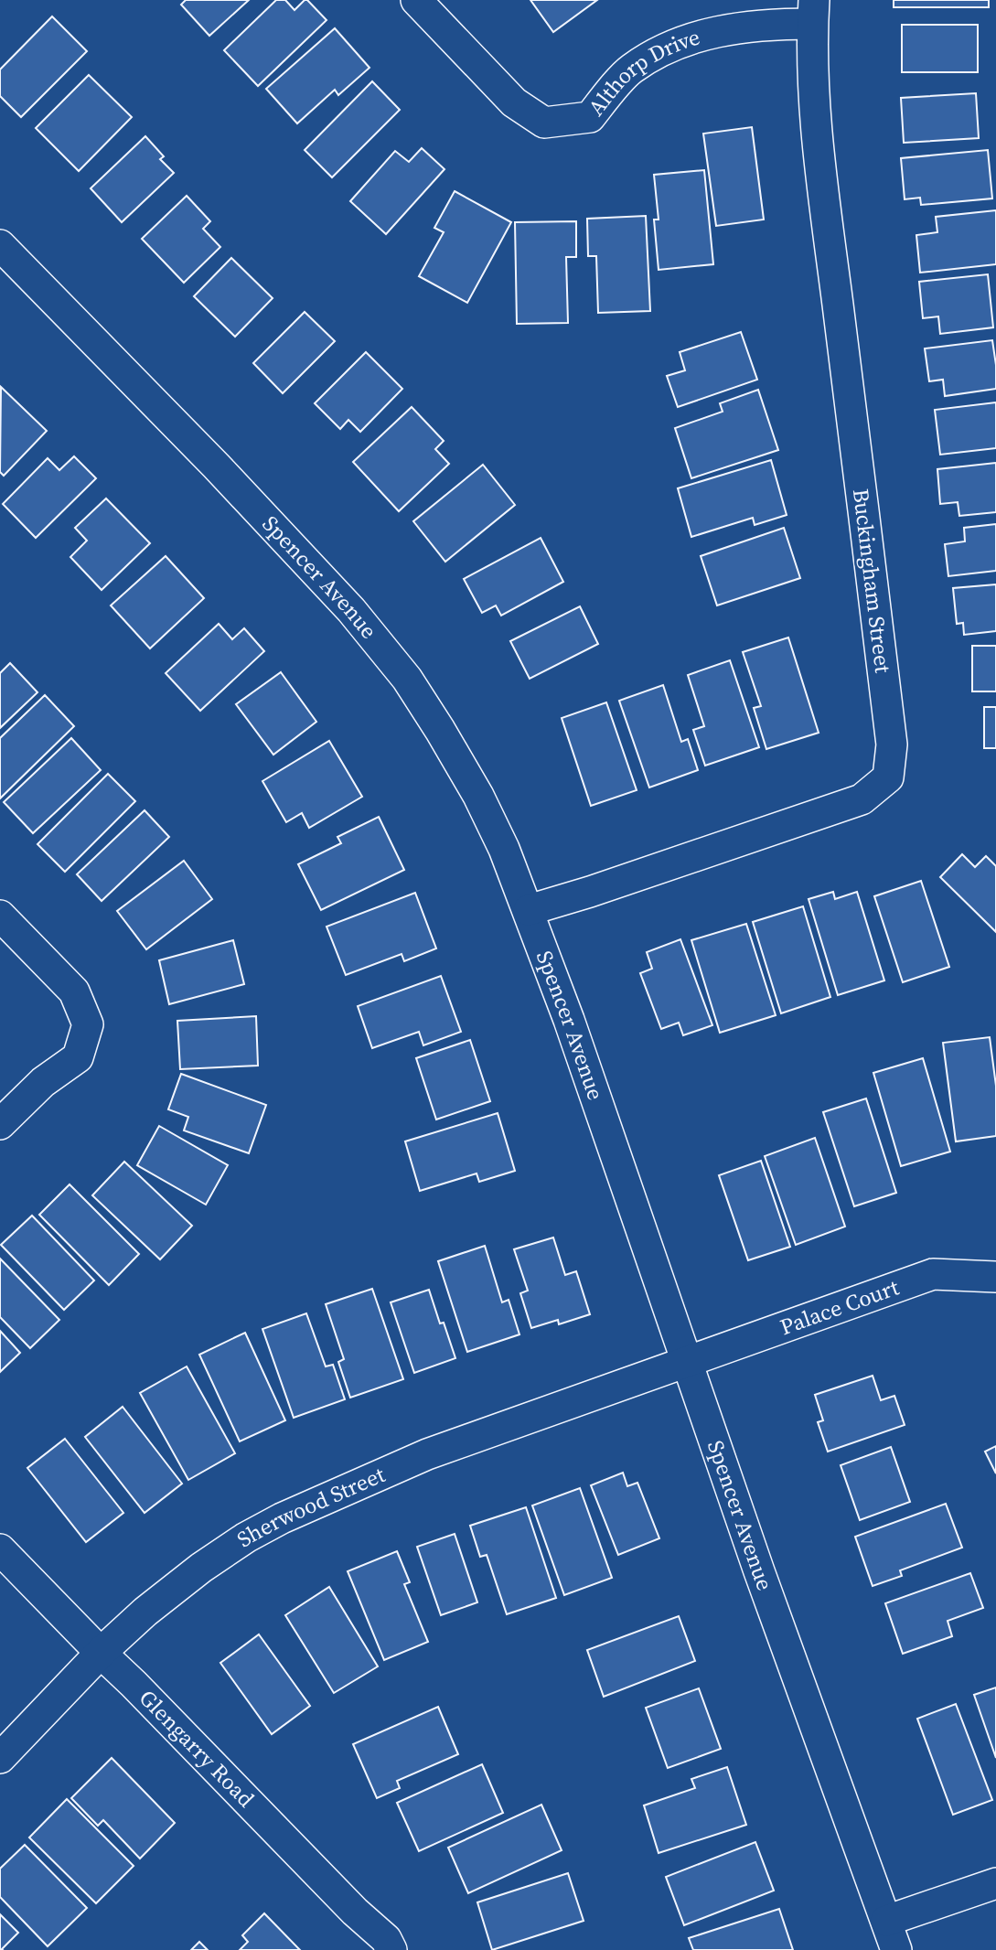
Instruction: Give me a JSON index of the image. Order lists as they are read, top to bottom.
{
  "streets": {
    "street": [
      "Althorp Drive",
      "Spencer Avenue",
      "Buckingham Street",
      "Palace Court",
      "Sherwood Street",
      "Glengarry Road"
    ]
  },
  "crossings": [
    ["Althorp Drive", "Buckingham Street"],
    ["Spencer Avenue", "Buckingham Street"],
    ["Spencer Avenue", "Palace Court"],
    ["Spencer Avenue", "Sherwood Street"],
    ["Palace Court", "Sherwood Street"],
    ["Sherwood Street", "Glengarry Road"]
  ]
}
